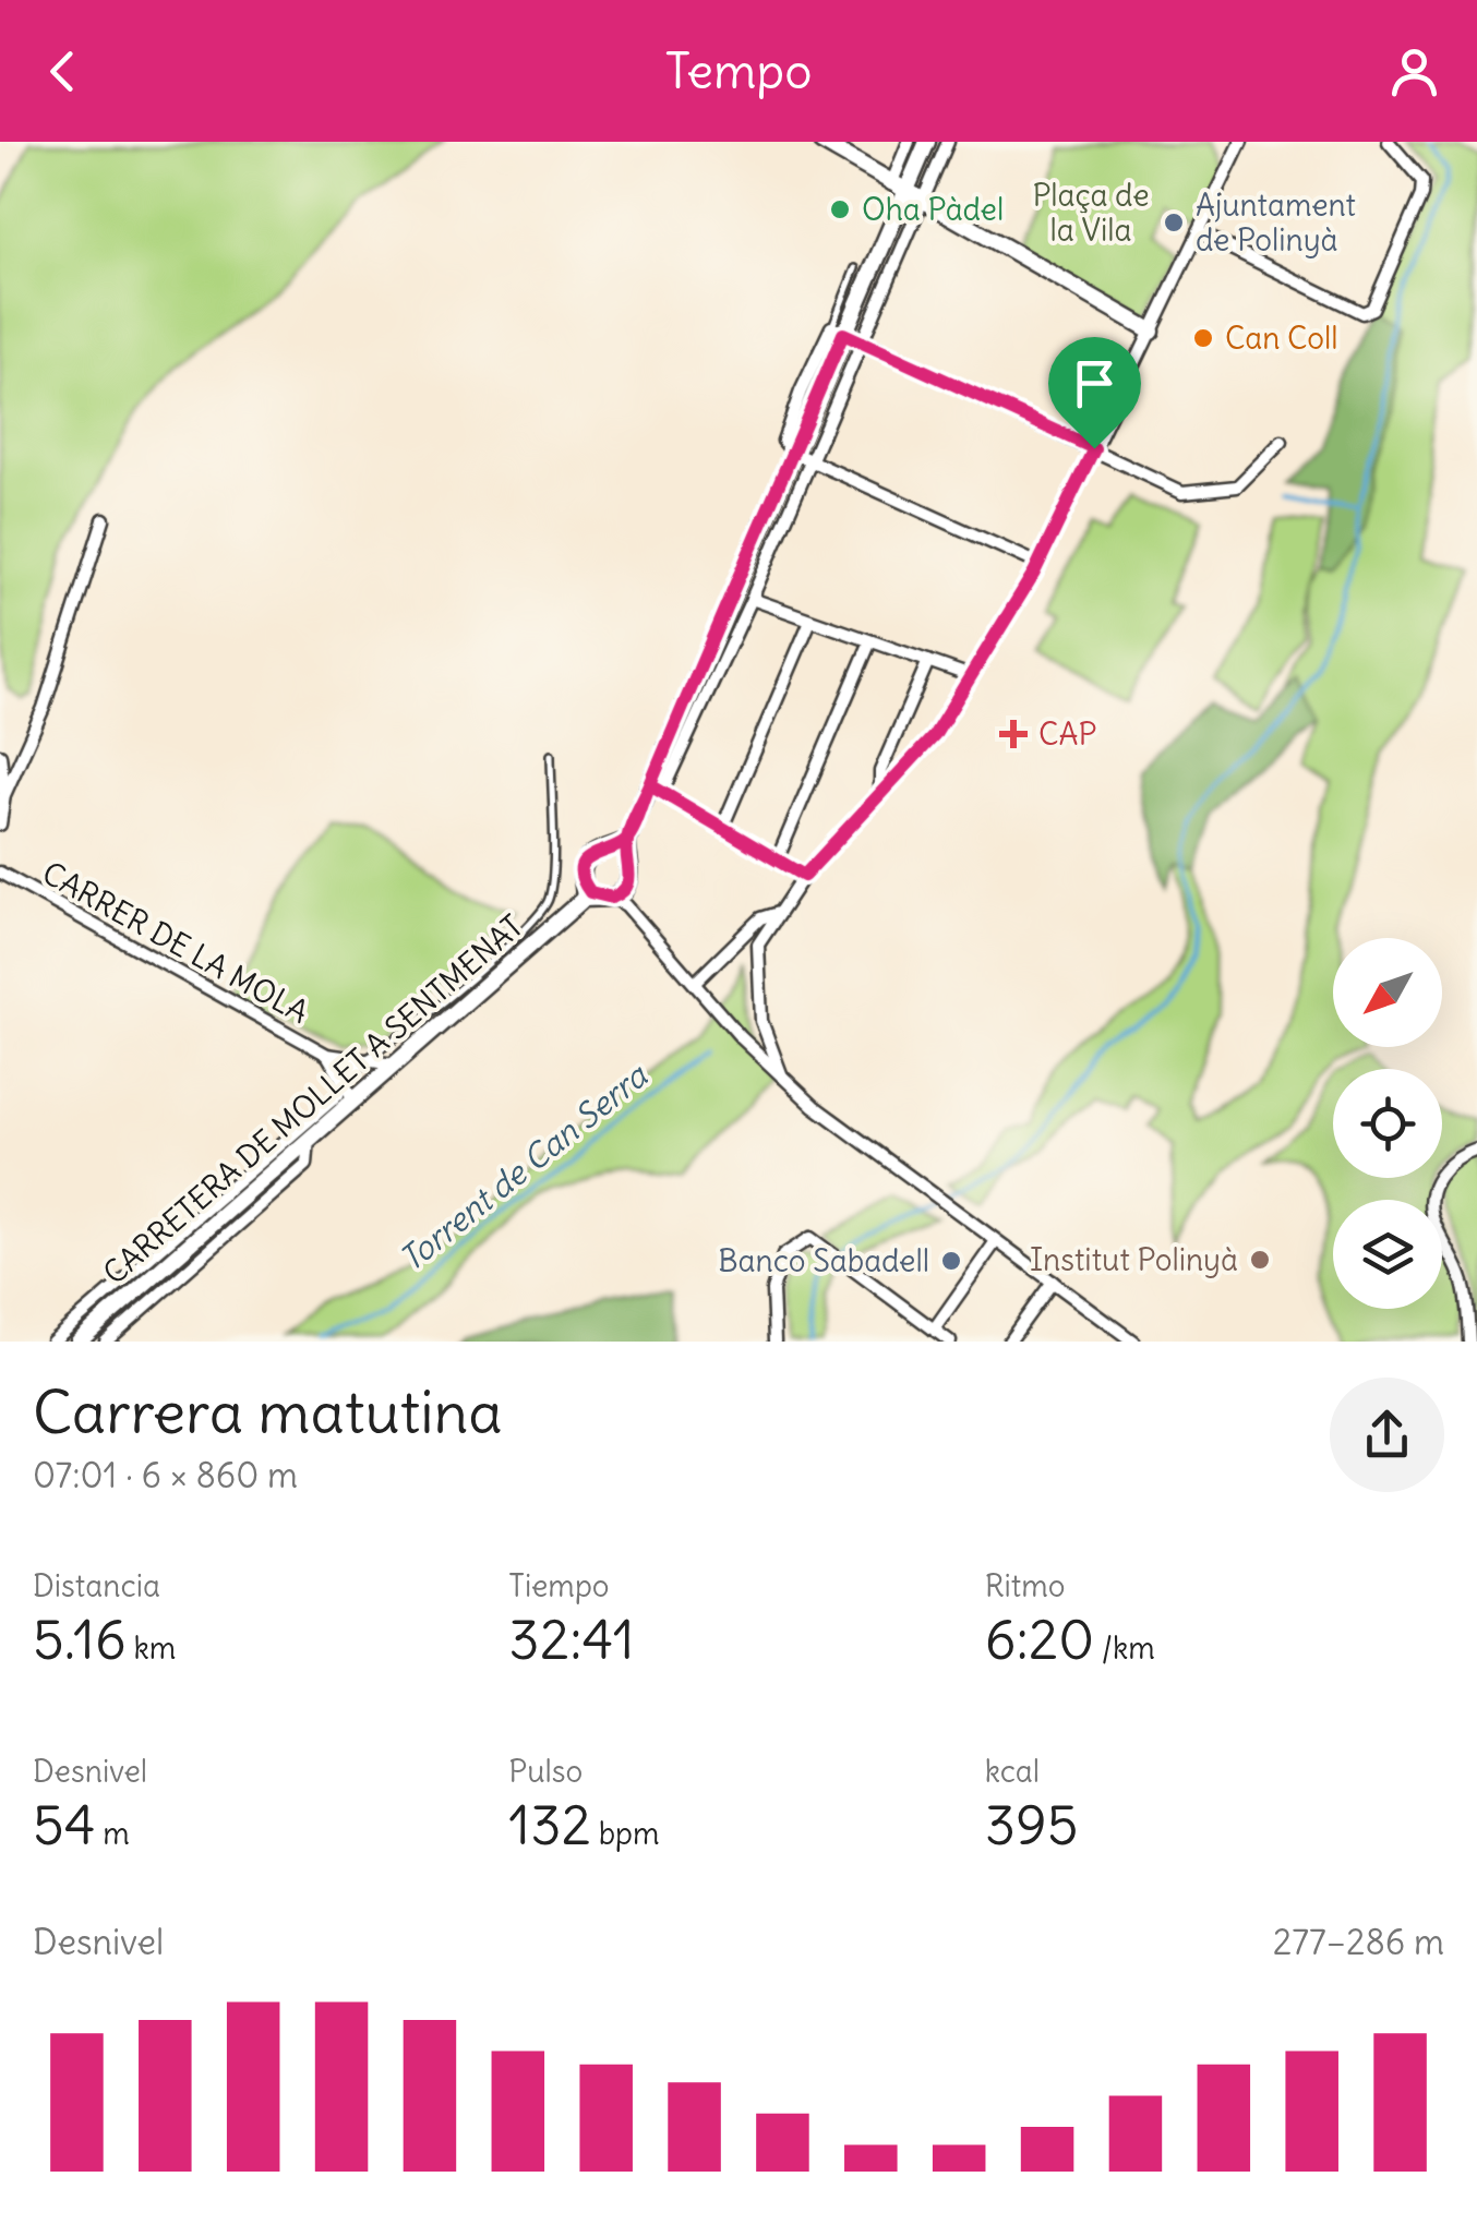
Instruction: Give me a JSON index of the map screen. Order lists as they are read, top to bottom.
{
  "streets": {
    "street": ["CARRER DE LA MOLA", "CARRETERA DE MOLLET A SENTMENAT"]
  },
  "crossings": [
    ["CARRER DE LA MOLA", "CARRETERA DE MOLLET A SENTMENAT"]
  ],
  "water": ["Torrent de Can Serra"],
  "parks": ["Plaça de la Vila"],
  "places": {
    "other": [
      "Oha Pàdel",
      "Ajuntament de Polinyà",
      "Can Coll",
      "Institut Polinyà",
      "Banco Sabadell"
    ],
    "health": ["CAP"]
  },
  "north": "bottom left",
  "page": {
    "header": "Tempo",
    "heading": ["Carrera matutina", "07:01 · 6 × 860 m"],
    "stats": [
      ["Distancia", "5.16 km"],
      ["Tiempo", "32:41"],
      ["Ritmo", "6:20 /km"],
      ["Desnivel", "54 m"],
      ["Pulso", "132 bpm"],
      ["kcal", "395"]
    ],
    "chart": ["Desnivel", "277–286 m"]
  }
}
